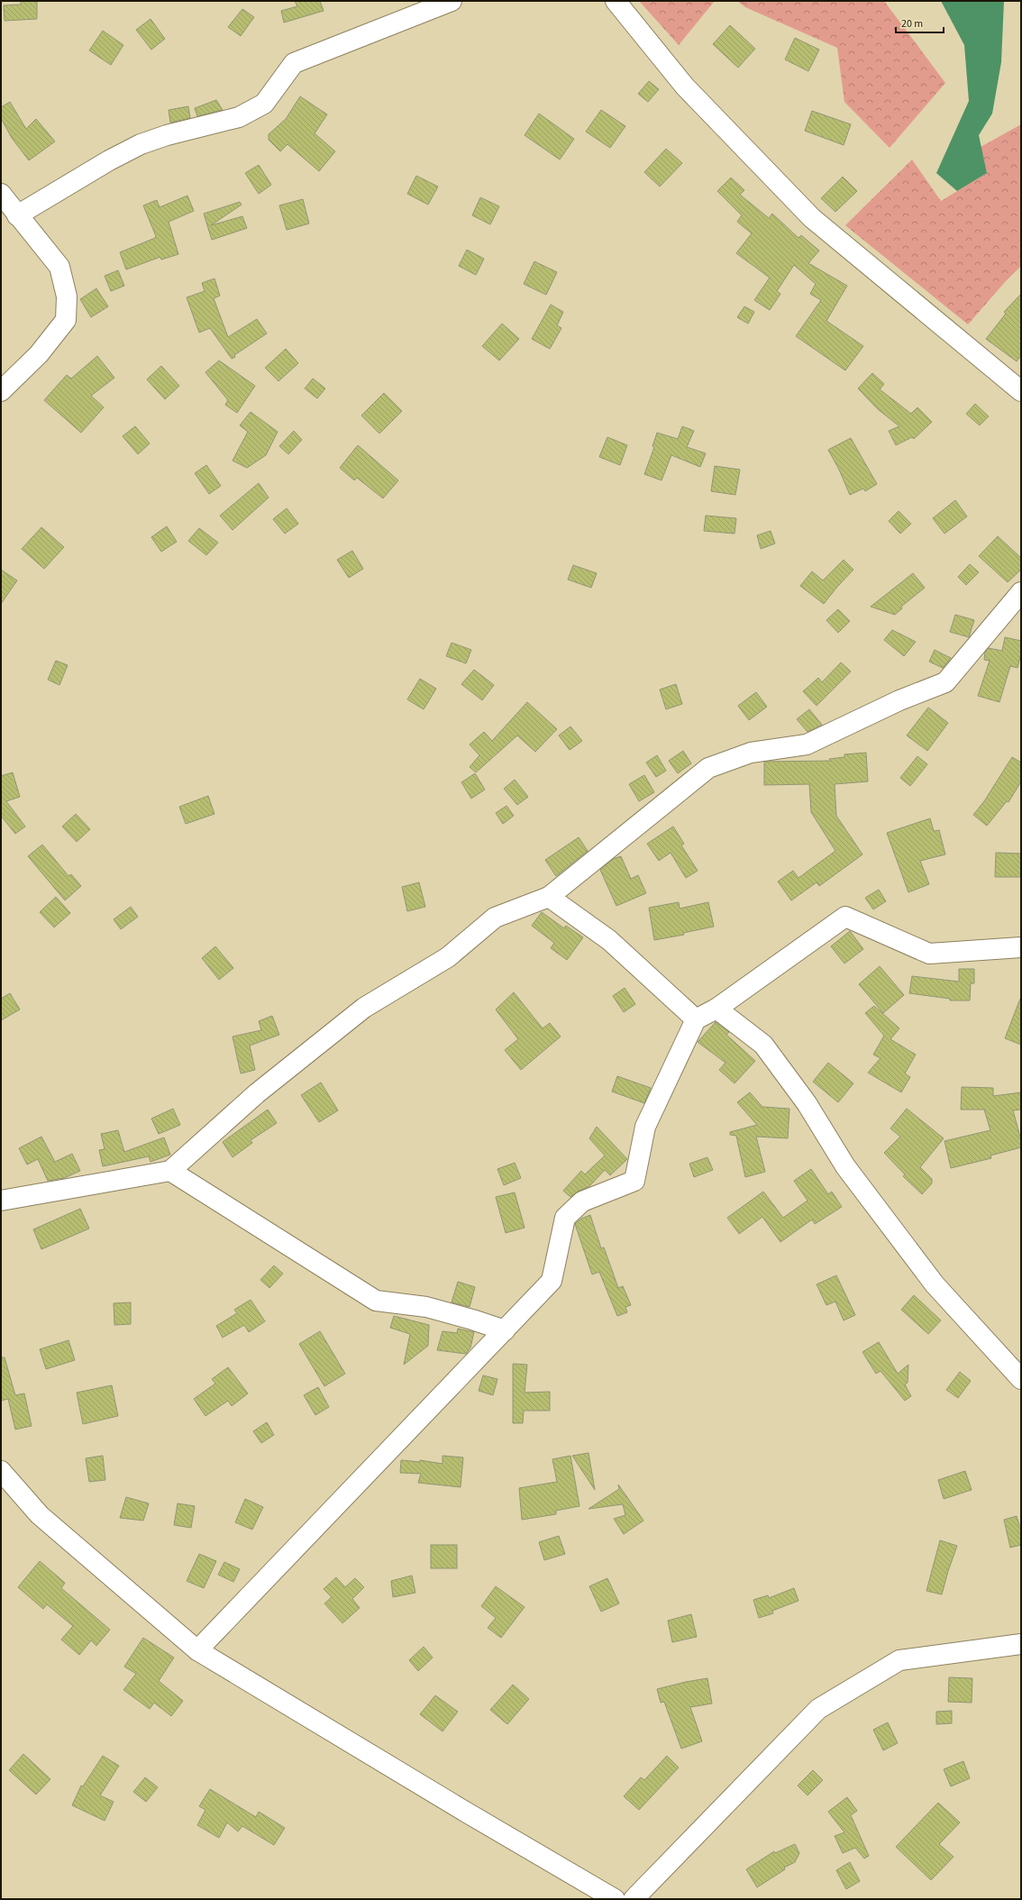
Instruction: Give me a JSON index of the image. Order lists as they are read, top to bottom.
{
  "scale_bar": "20 m"
}
